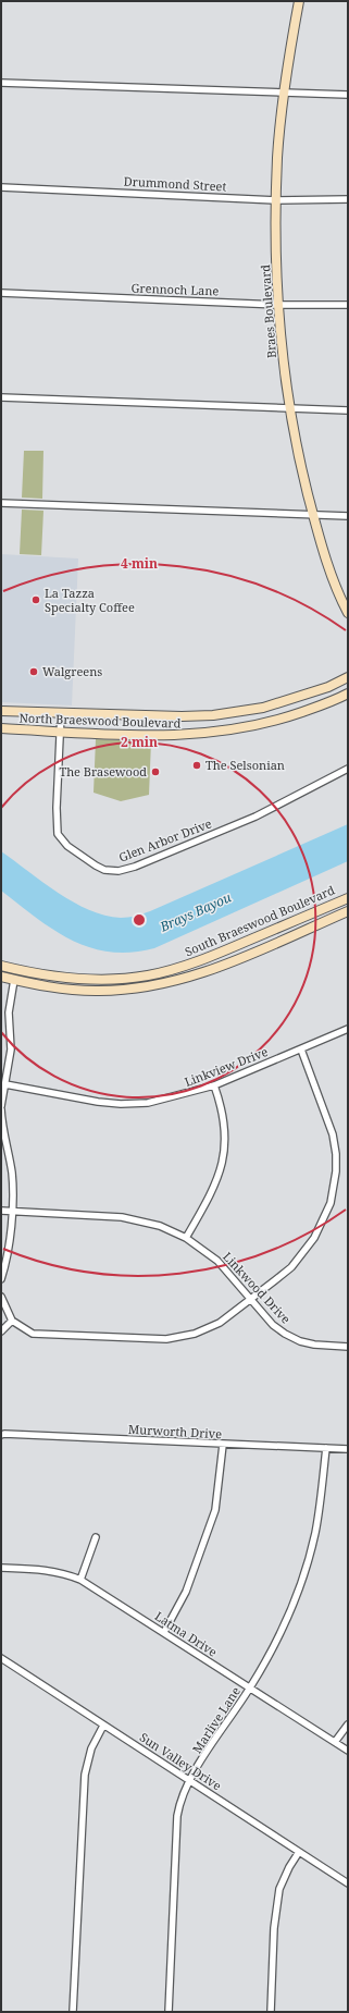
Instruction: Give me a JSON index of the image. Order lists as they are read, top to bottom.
{
  "streets": {
    "main road": ["Braes Boulevard", "North Braeswood Boulevard", "South Braeswood Boulevard"],
    "street": [
      "Drummond Street",
      "Grennoch Lane",
      "Glen Arbor Drive",
      "Linkview Drive",
      "Linkwood Drive",
      "Murworth Drive",
      "Latma Drive",
      "Marlive Lane",
      "Sun Valley Drive"
    ]
  },
  "crossings": [
    ["Drummond Street", "Braes Boulevard"],
    ["Grennoch Lane", "Braes Boulevard"],
    ["North Braeswood Boulevard", "Glen Arbor Drive"],
    ["Murworth Drive", "Marlive Lane"],
    ["Latma Drive", "Marlive Lane"],
    ["Marlive Lane", "Sun Valley Drive"]
  ],
  "water": ["Brays Bayou"],
  "places": [
    "La Tazza Specialty Coffee",
    "Walgreens",
    "The Selsonian",
    "The Brasewood"
  ],
  "rings": ["4 min", "2 min"]
}
